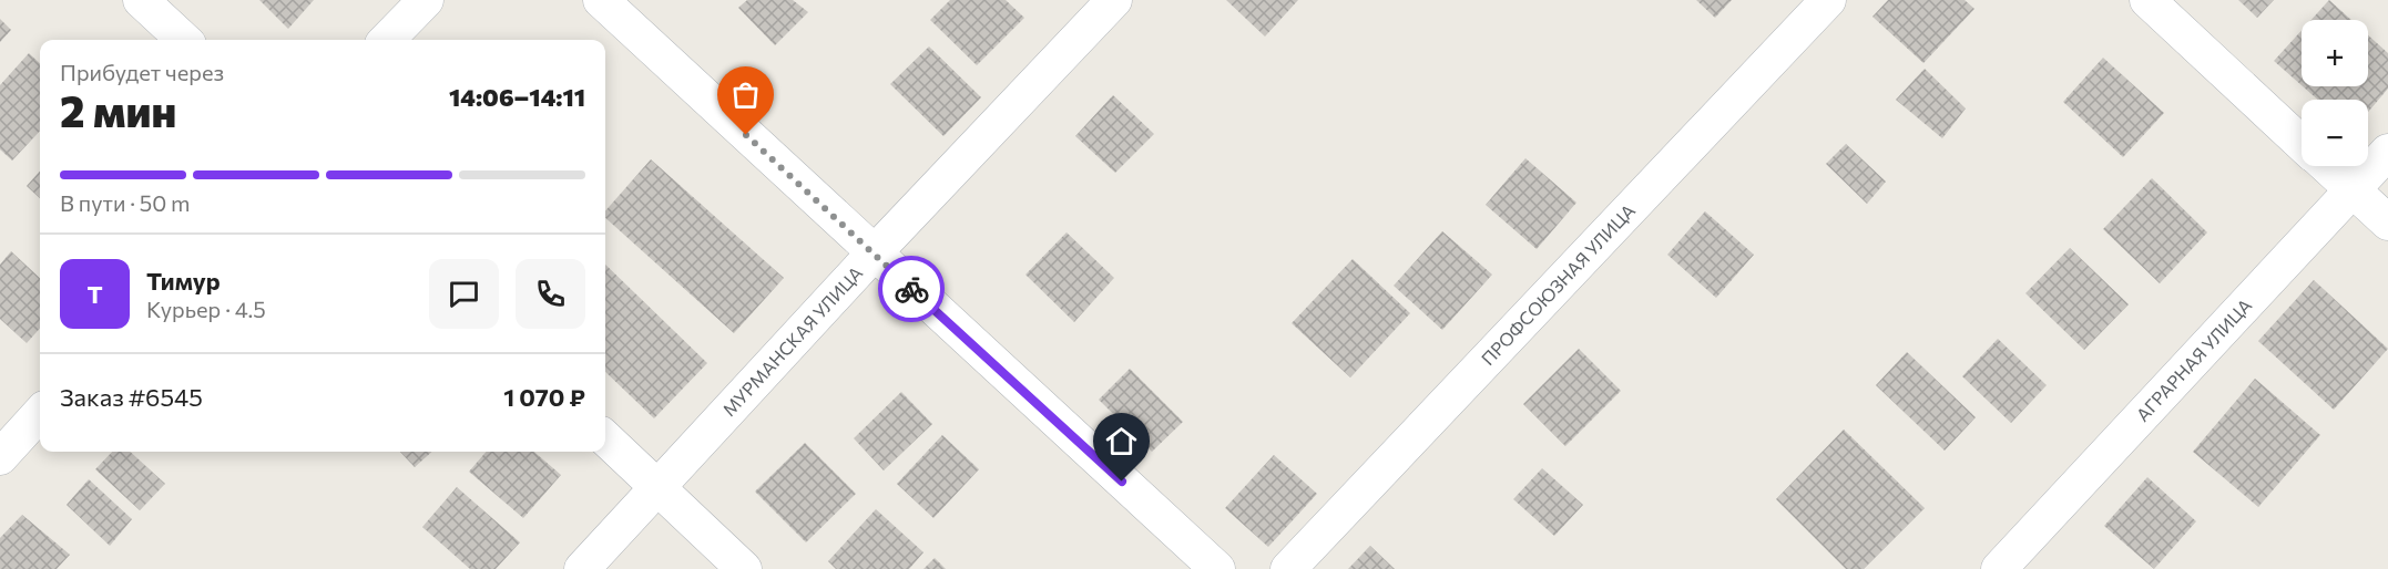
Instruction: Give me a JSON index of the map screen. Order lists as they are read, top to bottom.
{
  "streets": {
    "street": ["ПРОФСОЮЗНАЯ УЛИЦА", "МУРМАНСКАЯ УЛИЦА", "АГРАРНАЯ УЛИЦА"]
  },
  "page": {
    "map_buttons": ["+", "−"],
    "heading": ["2 мин", "Прибудет через", "14:06–14:11"],
    "panel": [
      "Тимур",
      "Курьер · 4.5",
      "Заказ #6545",
      "1 070 ₽"
    ],
    "bar": "В пути · 50 m",
    "round": "Т"
  }
}
